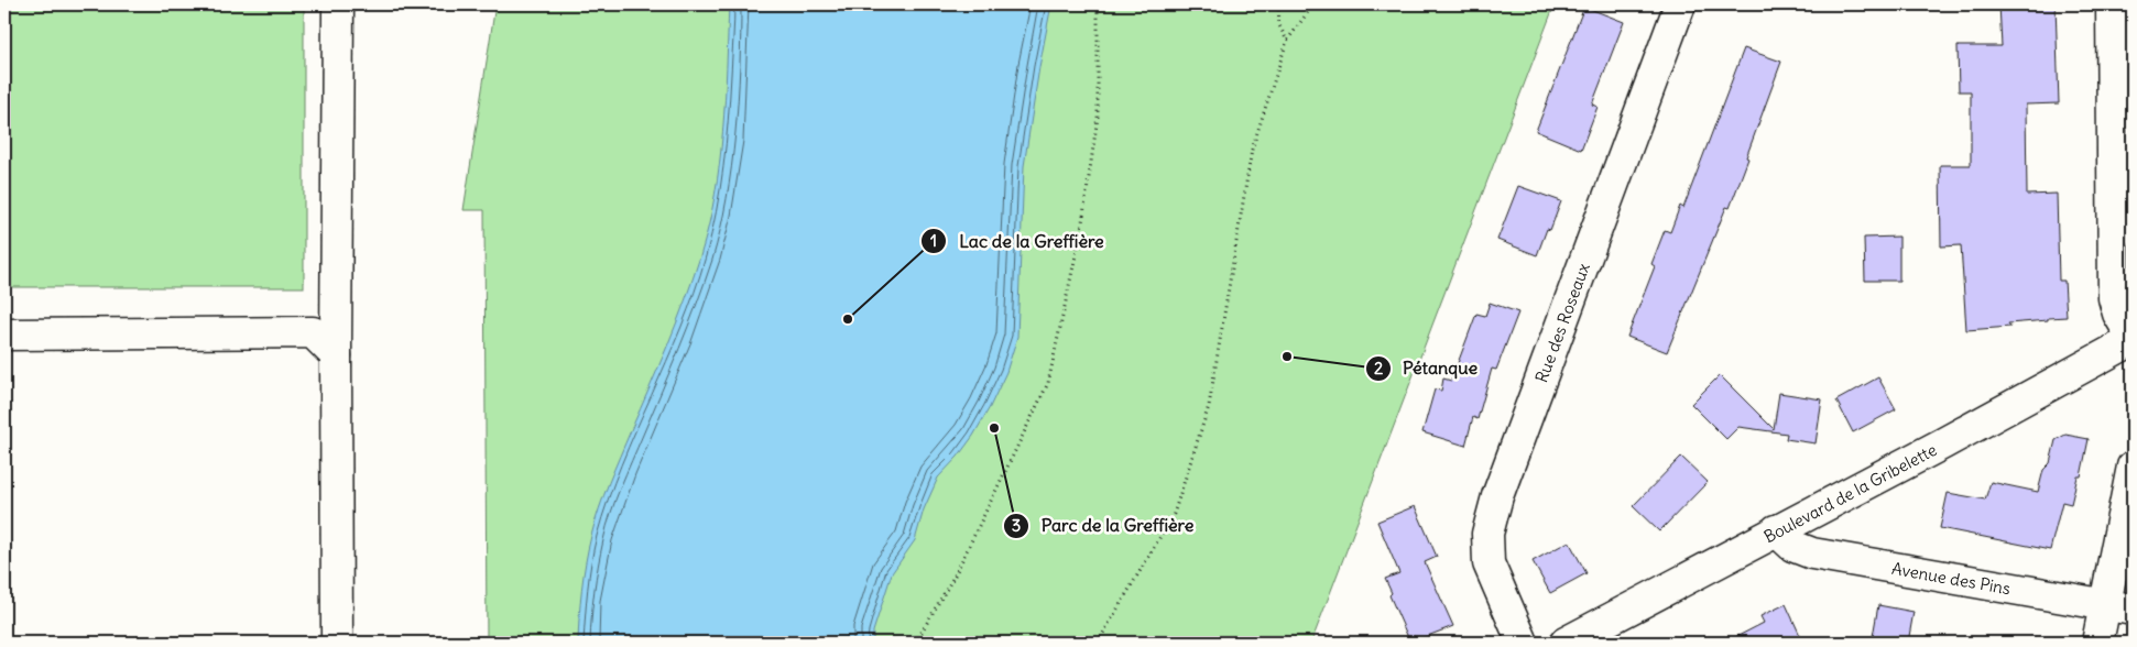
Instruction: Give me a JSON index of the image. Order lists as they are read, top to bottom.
{
  "streets": {
    "street": ["Rue des Roseaux", "Boulevard de la Gribelette", "Avenue des Pins"]
  },
  "crossings": [
    ["Boulevard de la Gribelette", "Avenue des Pins"]
  ],
  "places": ["Lac de la Greffière", "Pétanque", "Parc de la Greffière"]
}
